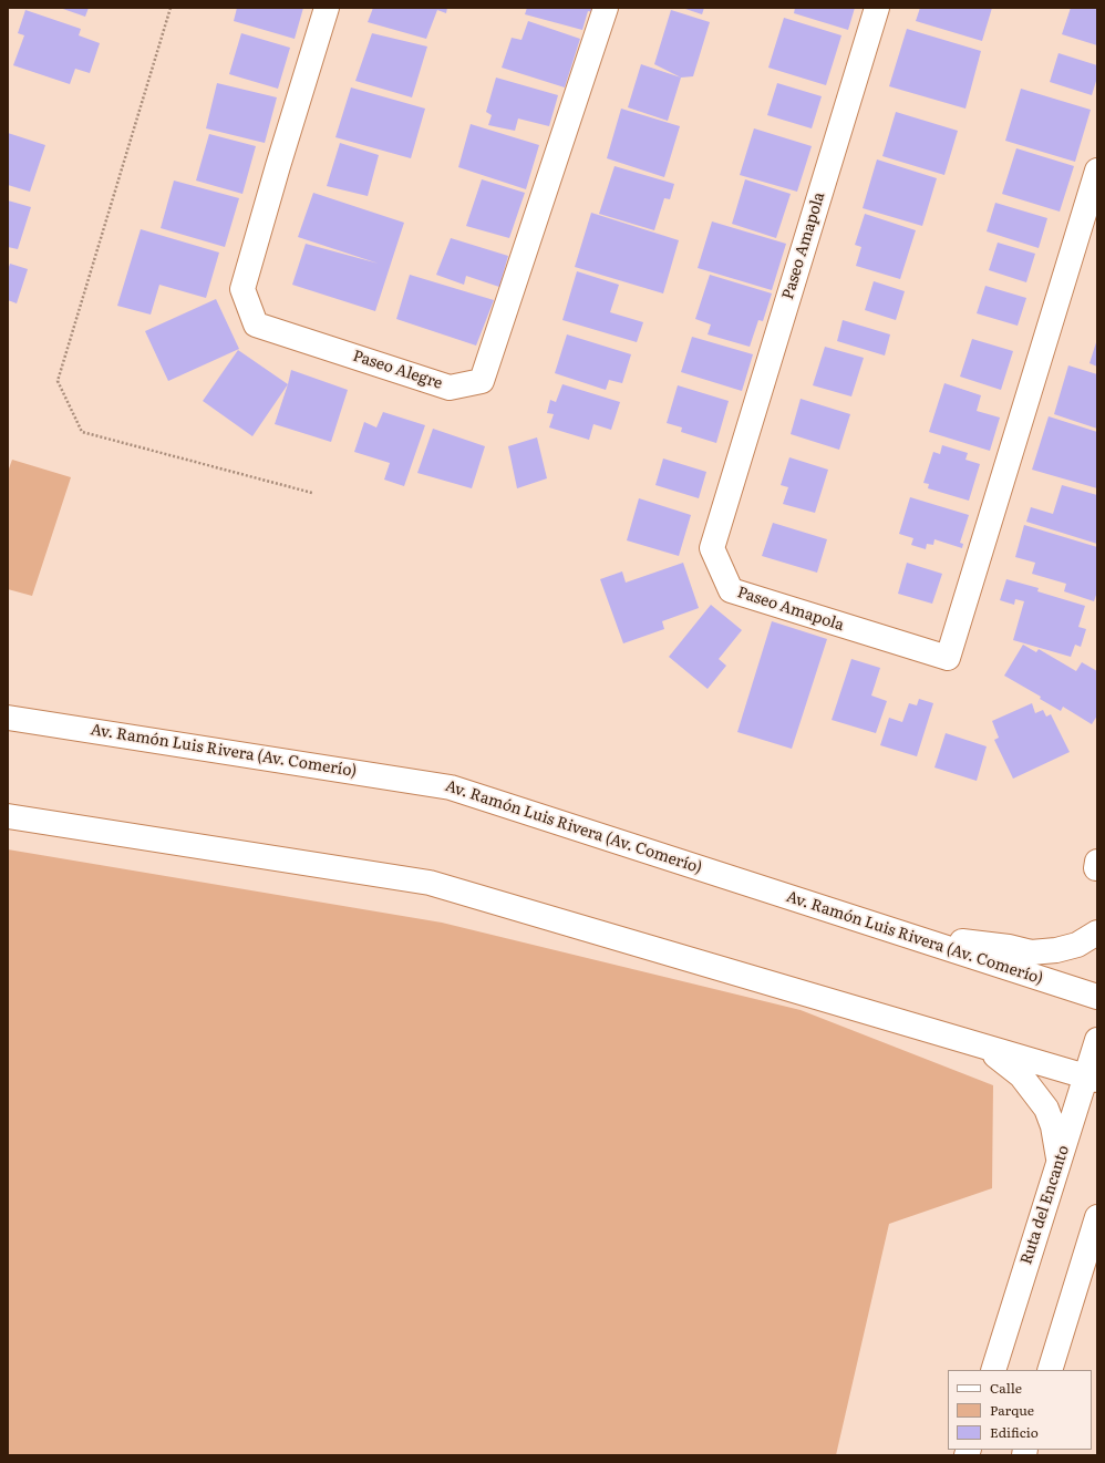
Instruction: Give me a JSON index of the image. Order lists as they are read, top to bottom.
{
  "streets": {
    "main road": [
      "Paseo Amapola",
      "Paseo Alegre",
      "Av. Ramón Luis Rivera (Av. Comerío)",
      "Ruta del Encanto"
    ]
  },
  "legend": ["Calle", "Parque", "Edificio"]
}
